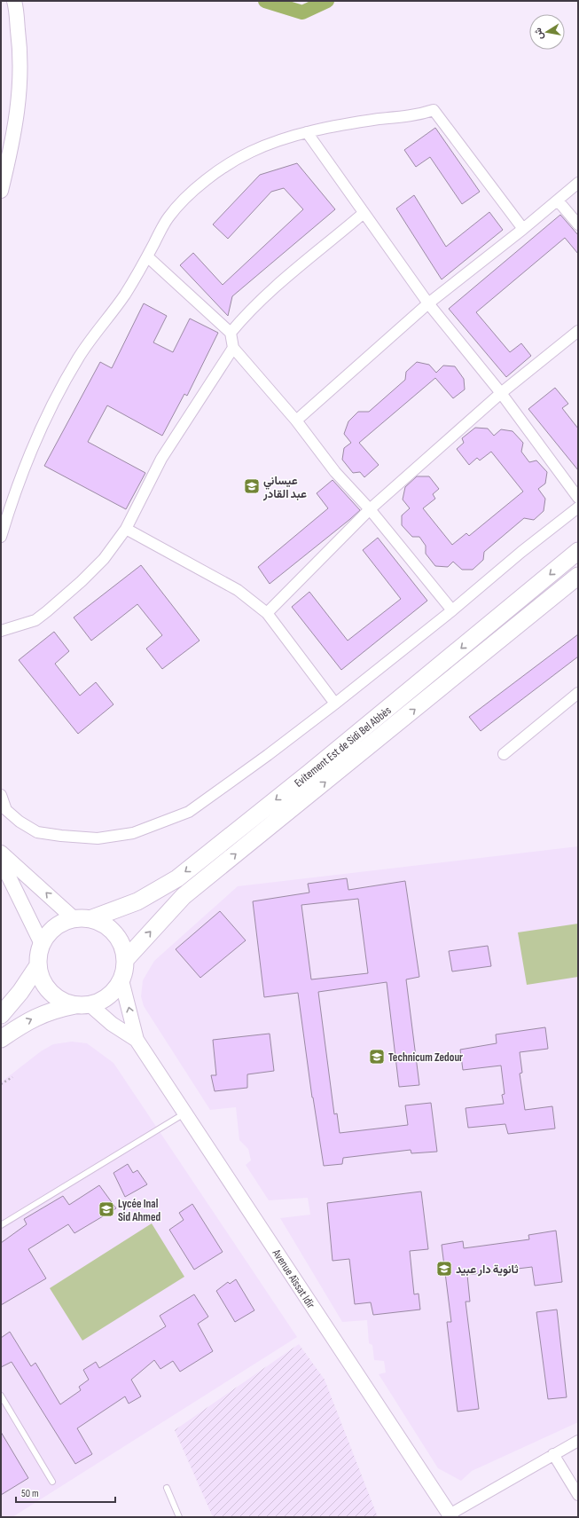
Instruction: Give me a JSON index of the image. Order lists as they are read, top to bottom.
{
  "streets": {
    "highway": ["Evitement Est de Sidi Bel Abbès"],
    "main road": ["Avenue Aïssat Idir"]
  },
  "places": {
    "school or university": [
      "عيساني عبد القادر",
      "Technicum Zedour",
      "Lycée Inal Sid Ahmed",
      "ثانوية دار عبيد"
    ]
  },
  "scale_bar": "50 m",
  "north": "left"
}
